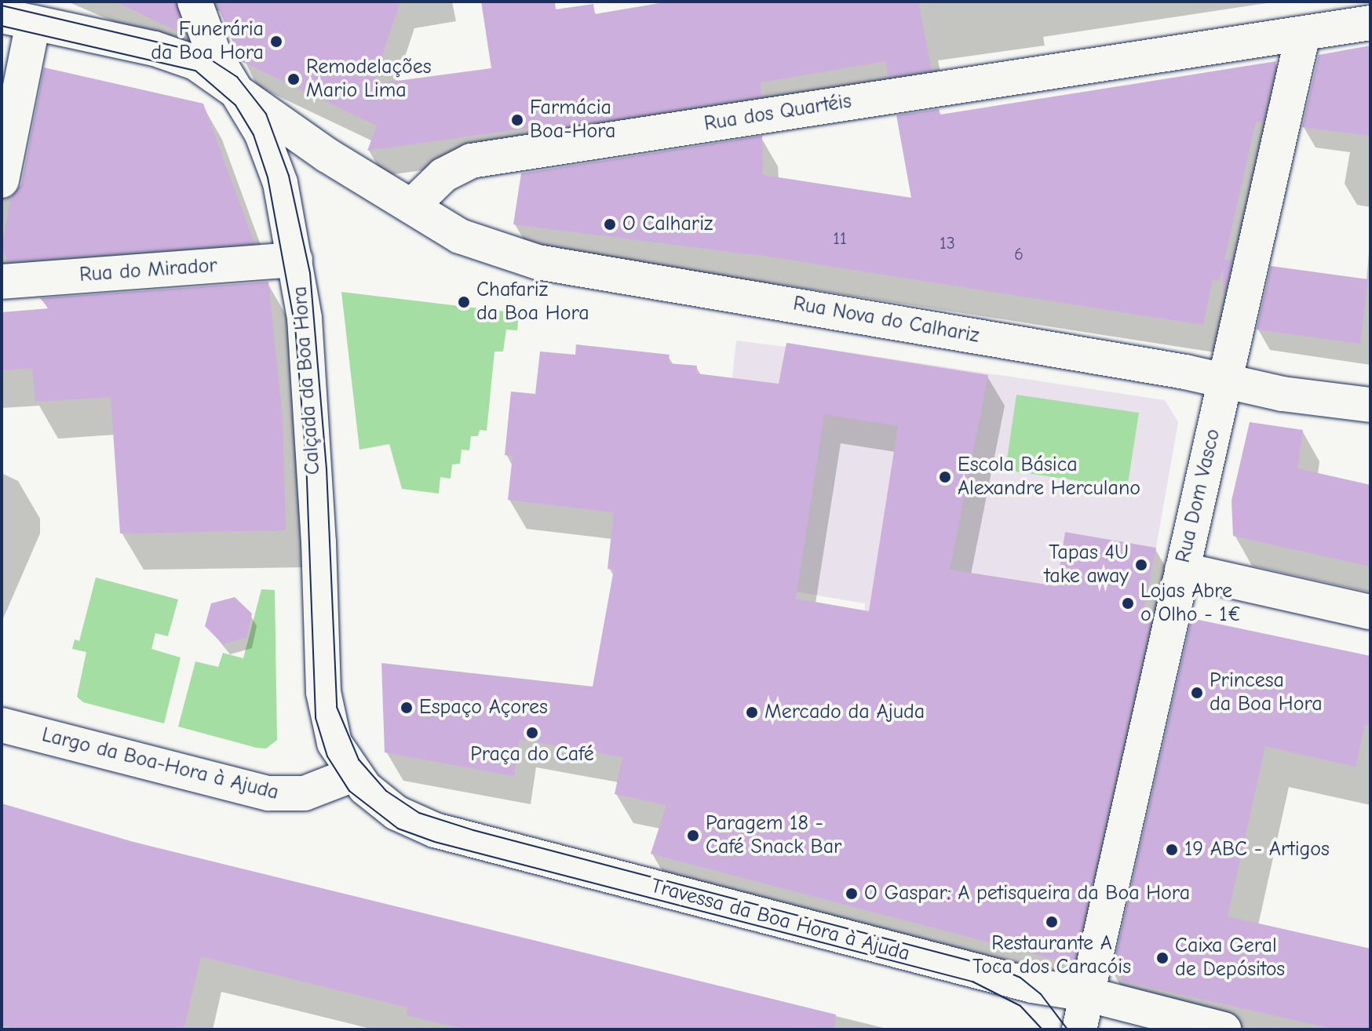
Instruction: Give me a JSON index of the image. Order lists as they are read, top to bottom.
{
  "streets": {
    "street": [
      "Rua dos Quartéis",
      "Rua do Mirador",
      "Rua Nova do Calhariz",
      "Calçada da Boa Hora",
      "Rua Dom Vasco",
      "Largo da Boa-Hora à Ajuda",
      "Travessa da Boa Hora à Ajuda"
    ]
  },
  "crossings": [
    ["Rua dos Quartéis", "Rua Nova do Calhariz"],
    ["Rua dos Quartéis", "Rua Dom Vasco"],
    ["Rua do Mirador", "Calçada da Boa Hora"],
    ["Rua Nova do Calhariz", "Rua Dom Vasco"],
    ["Calçada da Boa Hora", "Largo da Boa-Hora à Ajuda"],
    ["Calçada da Boa Hora", "Travessa da Boa Hora à Ajuda"],
    ["Rua Dom Vasco", "Travessa da Boa Hora à Ajuda"],
    ["Largo da Boa-Hora à Ajuda", "Travessa da Boa Hora à Ajuda"]
  ],
  "places": [
    "Funerária da Boa Hora",
    "Remodelações Mario Lima",
    "Farmácia Boa-Hora",
    "O Calhariz",
    "Chafariz da Boa Hora",
    "Escola Básica Alexandre Herculano",
    "Tapas 4U take away",
    "Lojas Abre o Olho - 1€",
    "Princesa da Boa Hora",
    "Espaço Açores",
    "Mercado da Ajuda",
    "Praça do Café",
    "Paragem 18 - Café Snack Bar",
    "19 ABC - Artigos",
    "O Gaspar: A petisqueira da Boa Hora",
    "Restaurante A Toca dos Caracóis",
    "Caixa Geral de Depósitos"
  ],
  "house_numbers": ["11", "13", "6"]
}
